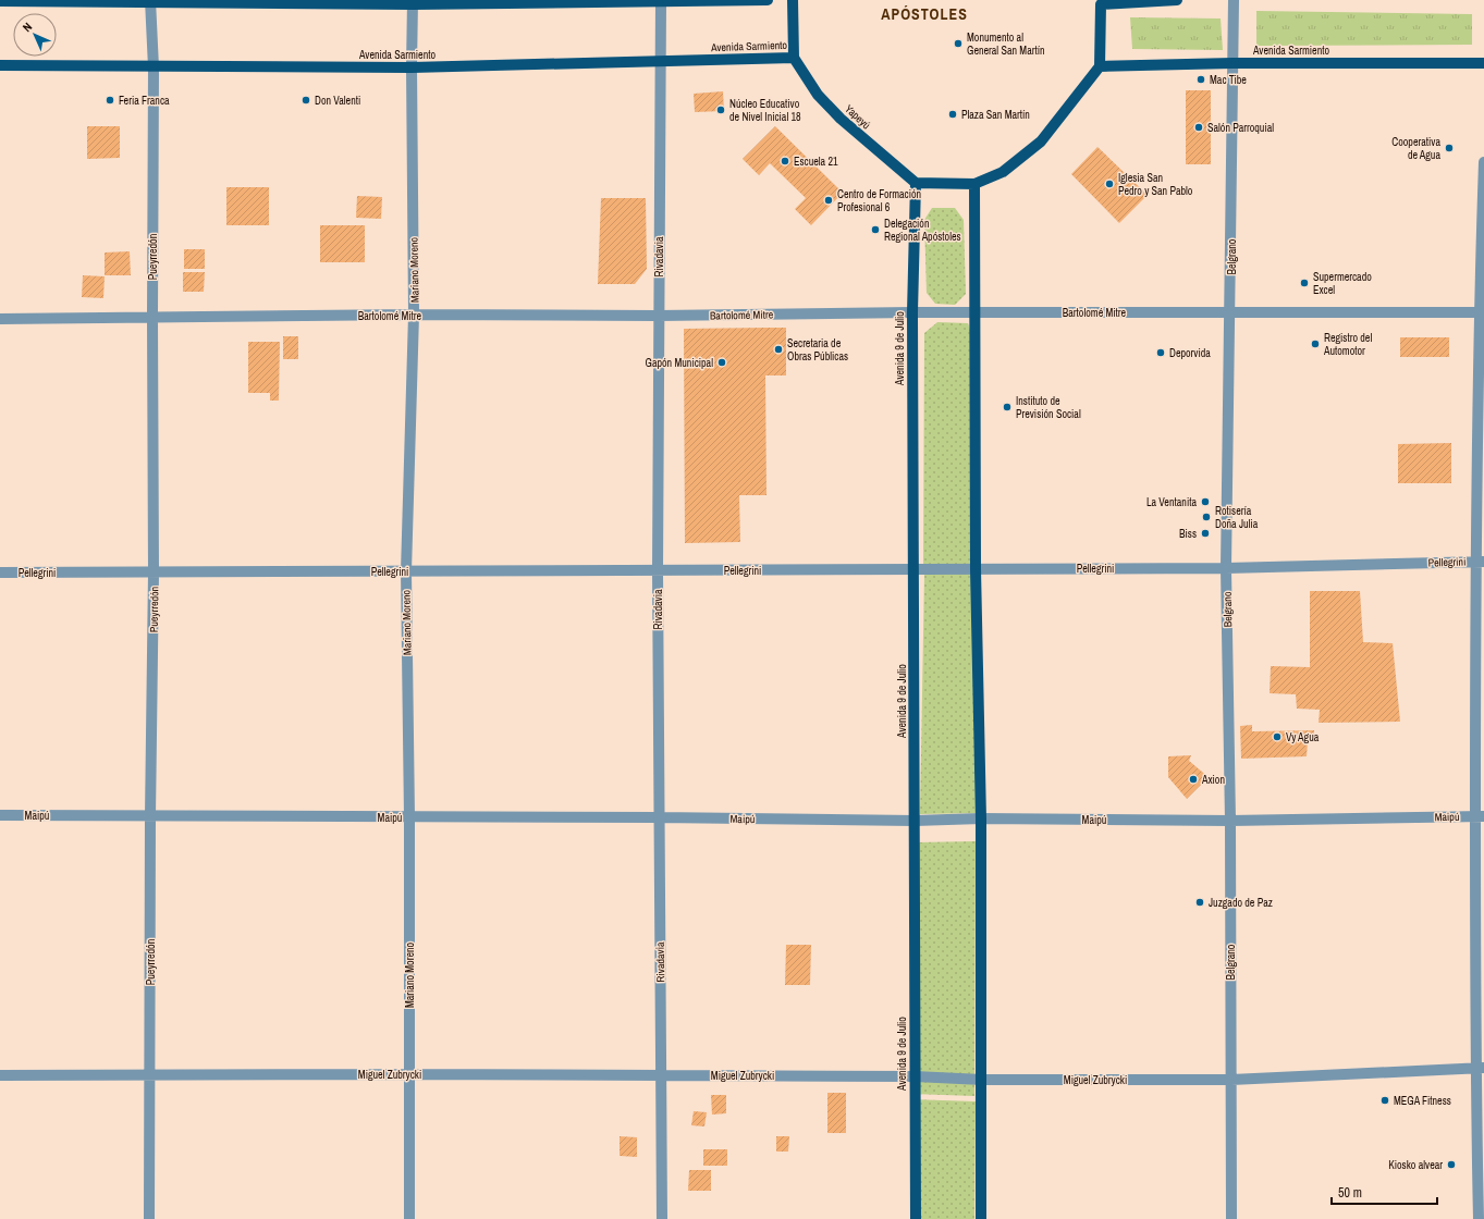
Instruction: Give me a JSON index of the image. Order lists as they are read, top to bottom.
{
  "streets": {
    "main road": ["Avenida Sarmiento", "Yapeyú", "Avenida 9 de Julio"],
    "street": [
      "Pueyrredón",
      "Rivadavia",
      "Belgrano",
      "Mariano Moreno",
      "Bartolomé Mitre",
      "Pellegrini",
      "Maipú",
      "Miguel Zubrycki"
    ]
  },
  "crossings": [
    ["Avenida Sarmiento", "Yapeyú"],
    ["Avenida Sarmiento", "Pueyrredón"],
    ["Avenida Sarmiento", "Rivadavia"],
    ["Avenida Sarmiento", "Belgrano"],
    ["Avenida Sarmiento", "Mariano Moreno"],
    ["Yapeyú", "Avenida 9 de Julio"],
    ["Pueyrredón", "Bartolomé Mitre"],
    ["Pueyrredón", "Pellegrini"],
    ["Pueyrredón", "Maipú"],
    ["Pueyrredón", "Miguel Zubrycki"],
    ["Rivadavia", "Bartolomé Mitre"],
    ["Rivadavia", "Pellegrini"],
    ["Rivadavia", "Maipú"],
    ["Rivadavia", "Miguel Zubrycki"],
    ["Belgrano", "Bartolomé Mitre"],
    ["Belgrano", "Pellegrini"],
    ["Belgrano", "Maipú"],
    ["Belgrano", "Miguel Zubrycki"],
    ["Mariano Moreno", "Bartolomé Mitre"],
    ["Mariano Moreno", "Pellegrini"],
    ["Mariano Moreno", "Maipú"],
    ["Mariano Moreno", "Miguel Zubrycki"],
    ["Bartolomé Mitre", "Avenida 9 de Julio"],
    ["Avenida 9 de Julio", "Pellegrini"],
    ["Avenida 9 de Julio", "Maipú"],
    ["Avenida 9 de Julio", "Miguel Zubrycki"]
  ],
  "districts": ["APÓSTOLES"],
  "places": [
    "Monumento al General San Martín",
    "Mac Tibe",
    "Feria Franca",
    "Don Valenti",
    "Núcleo Educativo de Nivel Inicial 18",
    "Plaza San Martín",
    "Salón Parroquial",
    "Cooperativa de Agua",
    "Escuela 21",
    "Iglesia San Pedro y San Pablo",
    "Centro de Formación Profesional 6",
    "Delegación Regional Apóstoles",
    "Supermercado Excel",
    "Registro del Automotor",
    "Secretaria de Obras Públicas",
    "Deporvida",
    "Gapón Municipal",
    "Instituto de Previsión Social",
    "La Ventanita",
    "Rotisería Doña Julia",
    "Biss",
    "Vy Agua",
    "Axion",
    "Juzgado de Paz",
    "MEGA Fitness",
    "Kiosko alvear"
  ],
  "scale_bar": "50 m",
  "north": "top left"
}
